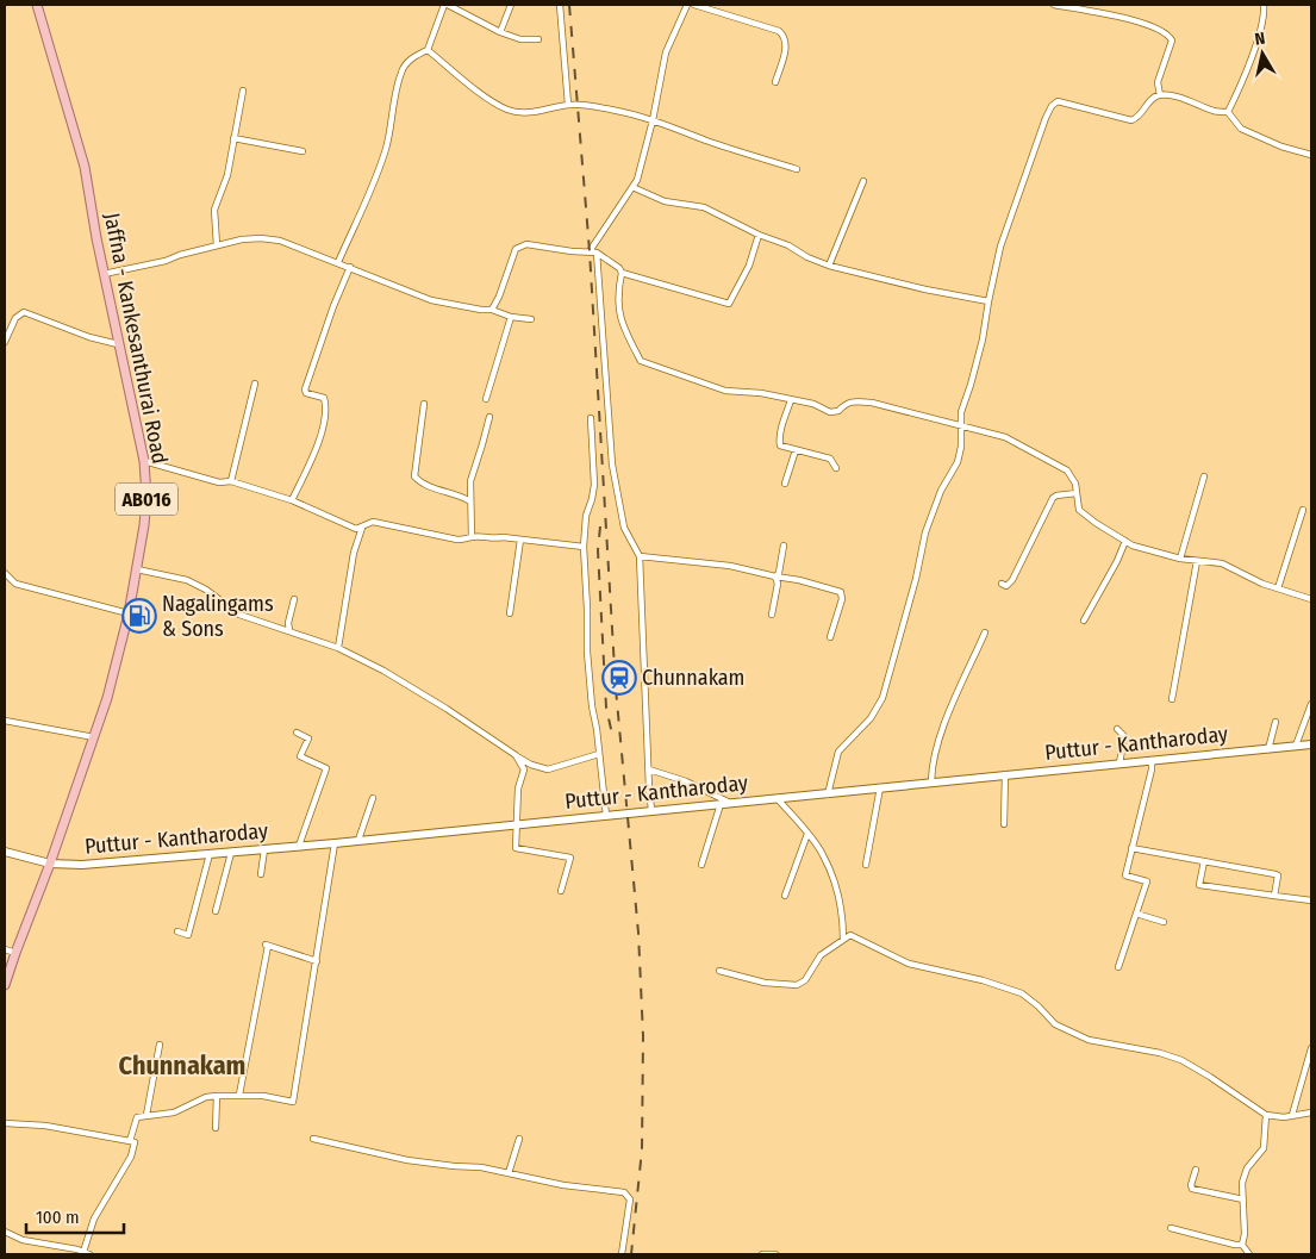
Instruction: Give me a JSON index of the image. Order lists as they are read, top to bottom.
{
  "streets": {
    "main road": ["Jaffna - Kankesanthurai Road", "AB016", "Puttur - Kantharoday"]
  },
  "crossings": [
    ["Jaffna - Kankesanthurai Road", "Puttur - Kantharoday"]
  ],
  "districts": ["Chunnakam"],
  "places": {
    "fuel station": ["Nagalingams & Sons"],
    "station": ["Chunnakam"]
  },
  "scale_bar": "100 m",
  "north": "top"
}
